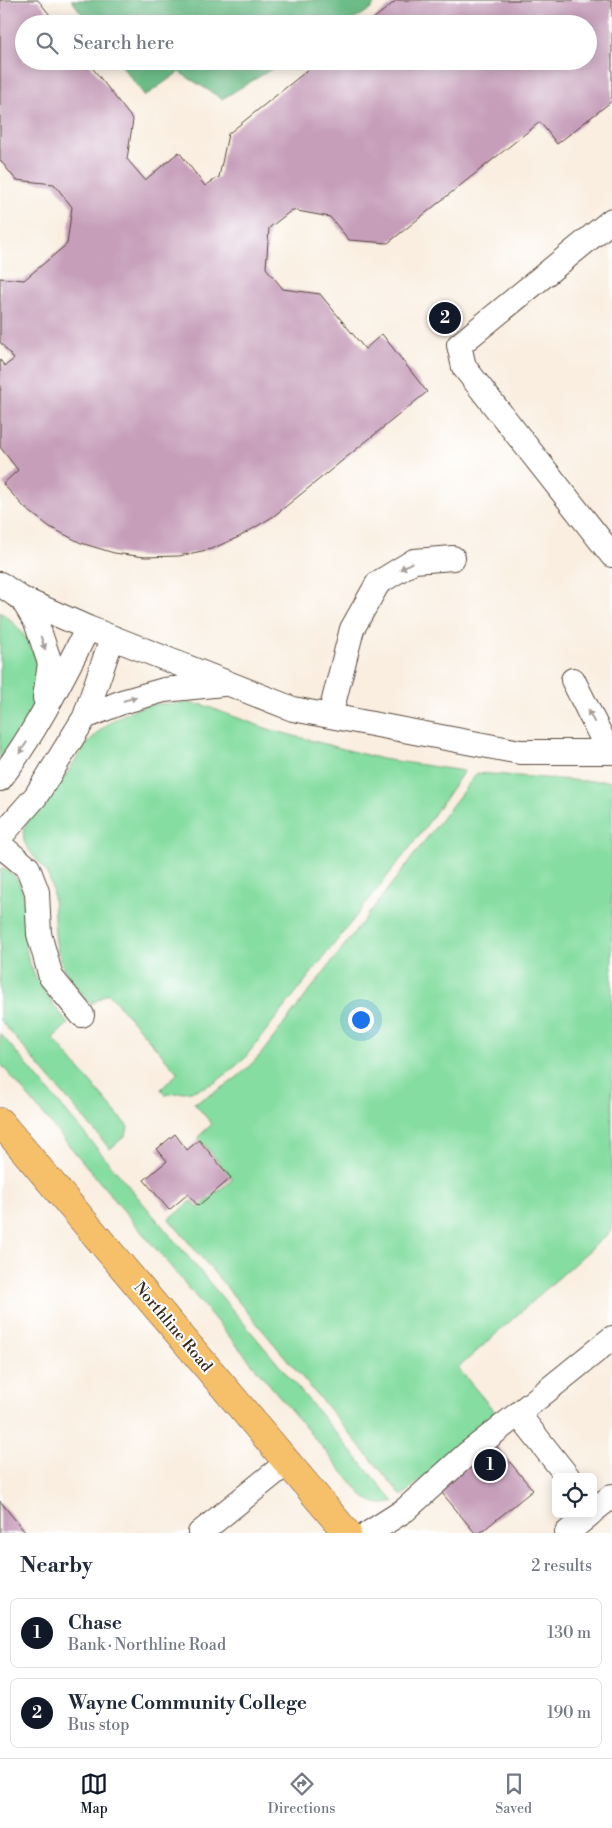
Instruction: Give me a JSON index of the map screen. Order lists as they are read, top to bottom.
{
  "streets": {
    "main road": ["Northline Road"]
  },
  "page": {
    "search": "Search here",
    "pins": ["2", "1"],
    "heading": ["Nearby", "2 results"],
    "list": [
      {
        "mark": "1",
        "name": "Chase",
        "note": "Bank · Northline Road",
        "value": "130 m"
      },
      {
        "mark": "2",
        "name": "Wayne Community College",
        "note": "Bus stop",
        "value": "190 m"
      }
    ],
    "nav": ["Map", "Directions", "Saved"]
  }
}
